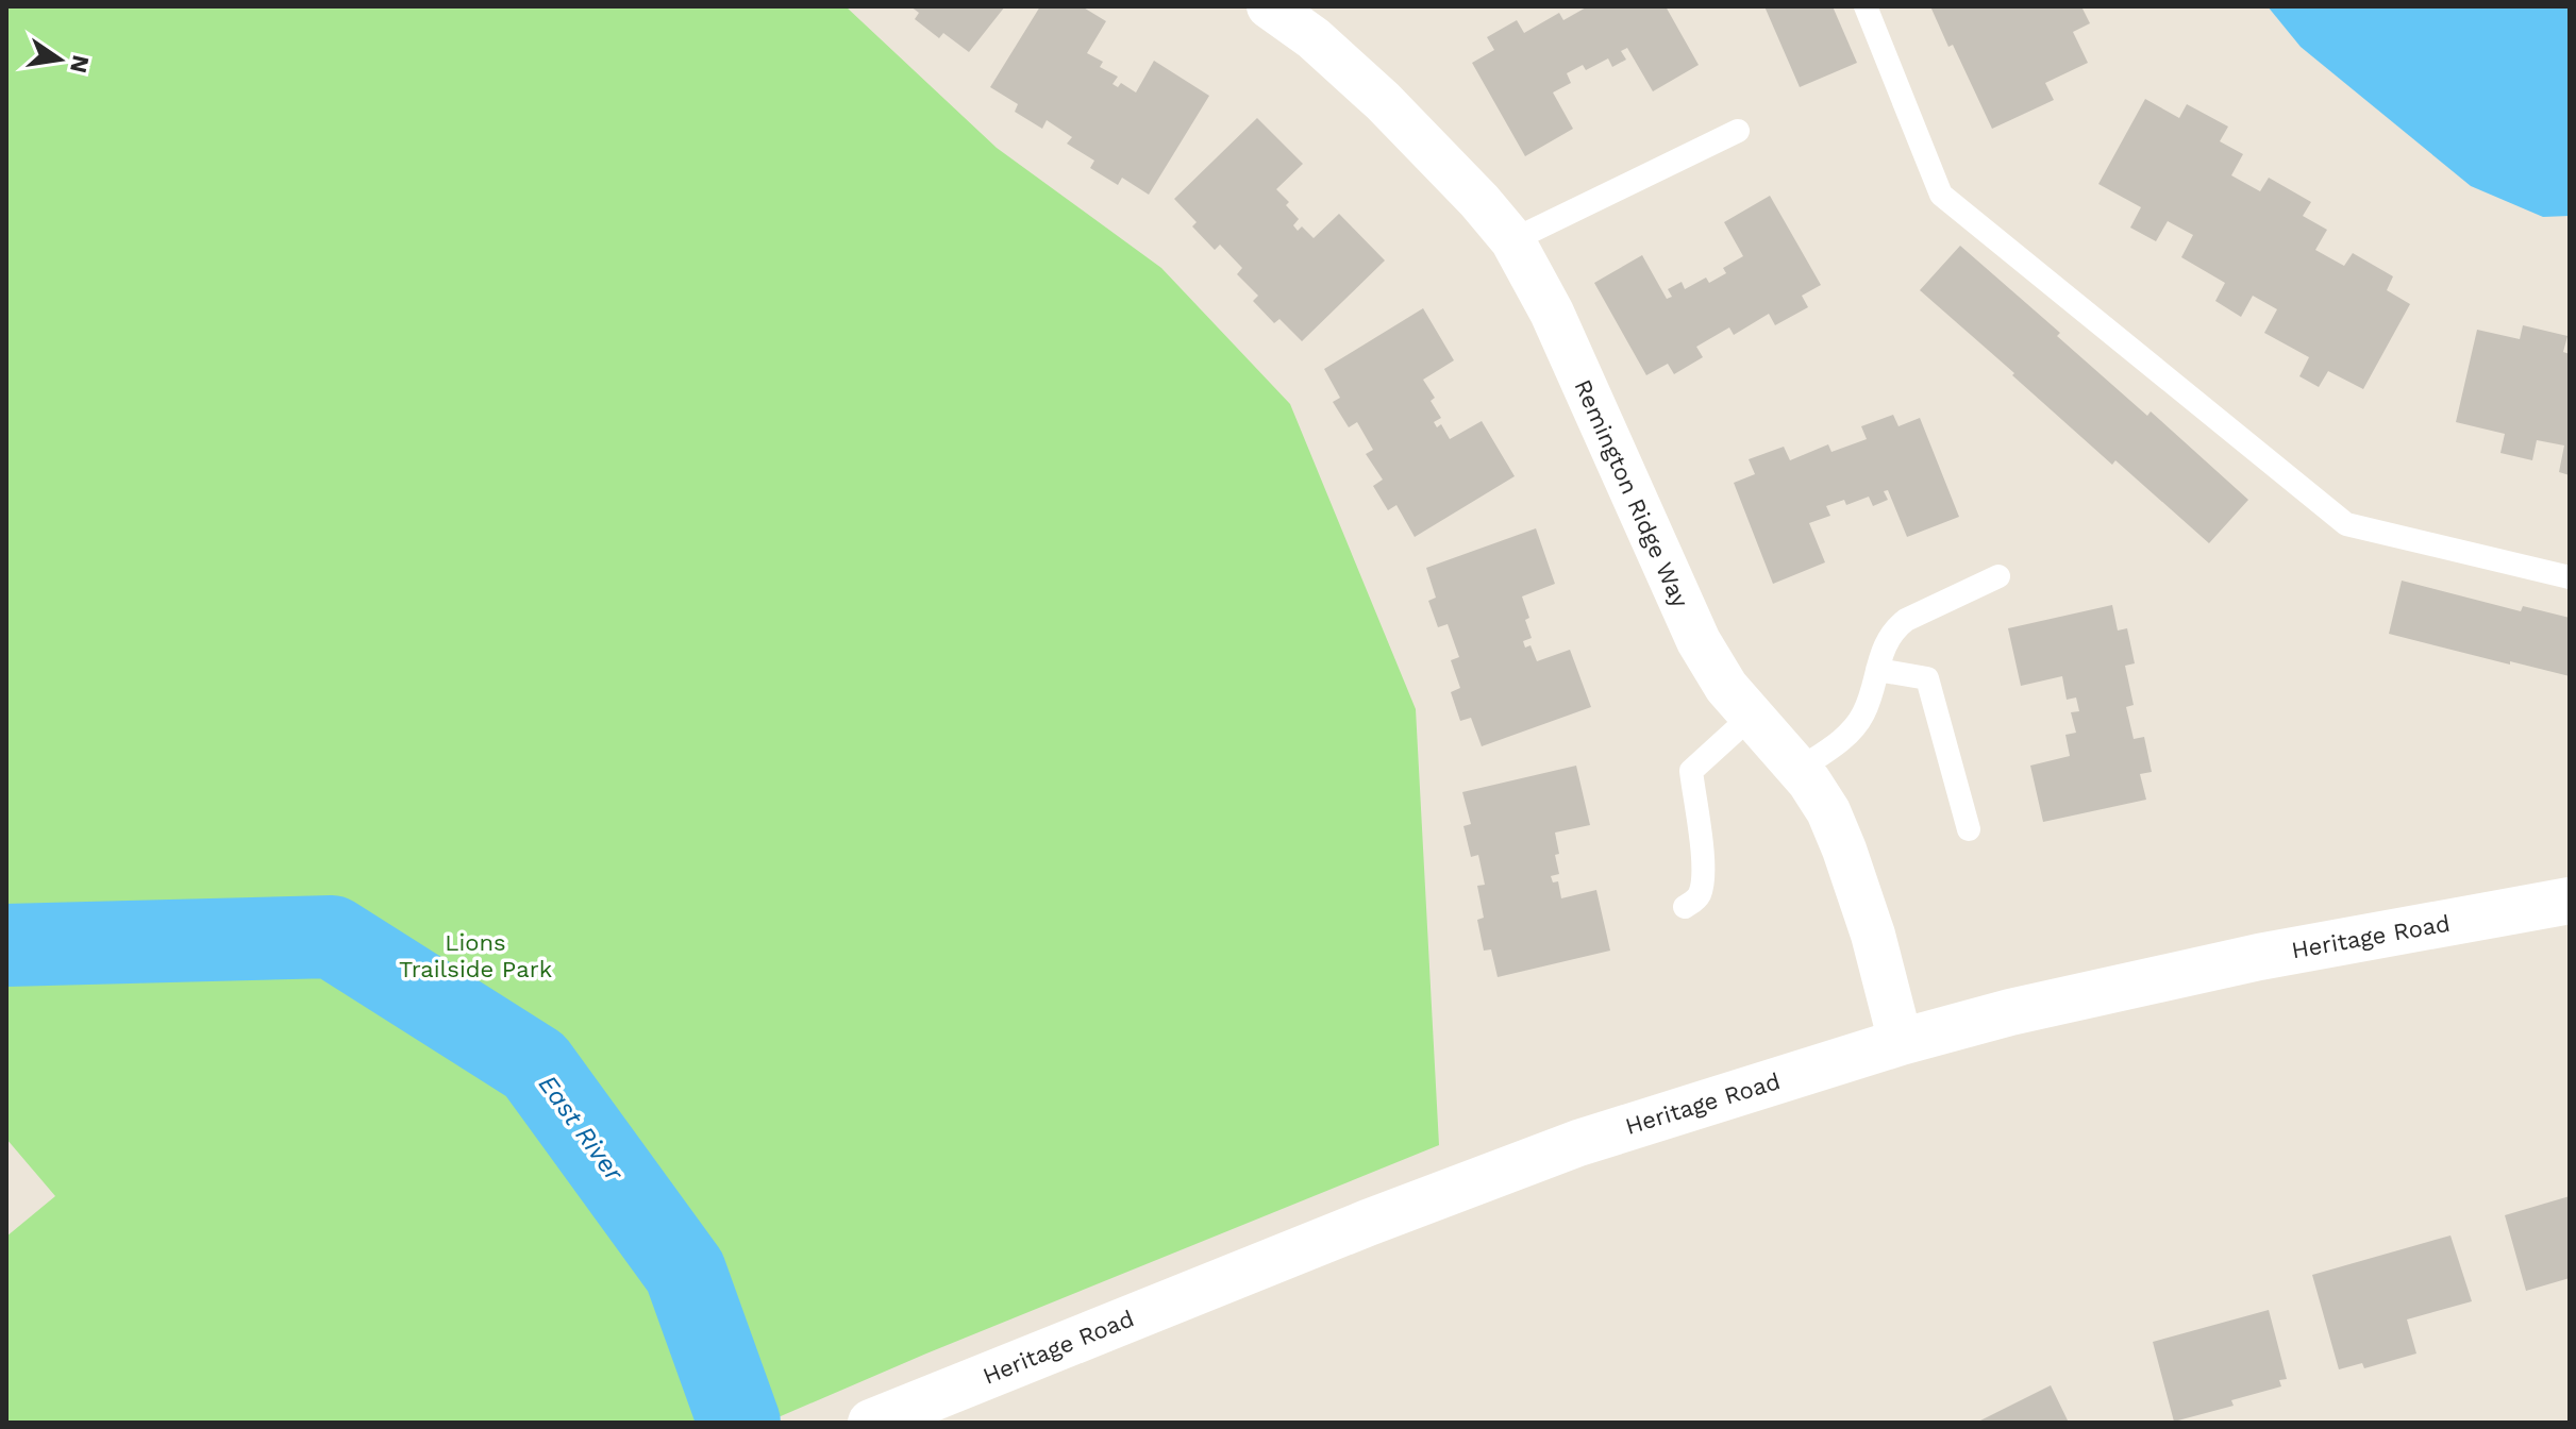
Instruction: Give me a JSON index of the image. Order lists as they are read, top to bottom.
{
  "streets": {
    "main road": ["Heritage Road"],
    "street": ["Remington Ridge Way"]
  },
  "crossings": [
    ["Remington Ridge Way", "Heritage Road"]
  ],
  "water": ["East River"],
  "parks": ["Lions Trailside Park"],
  "north": "right"
}
